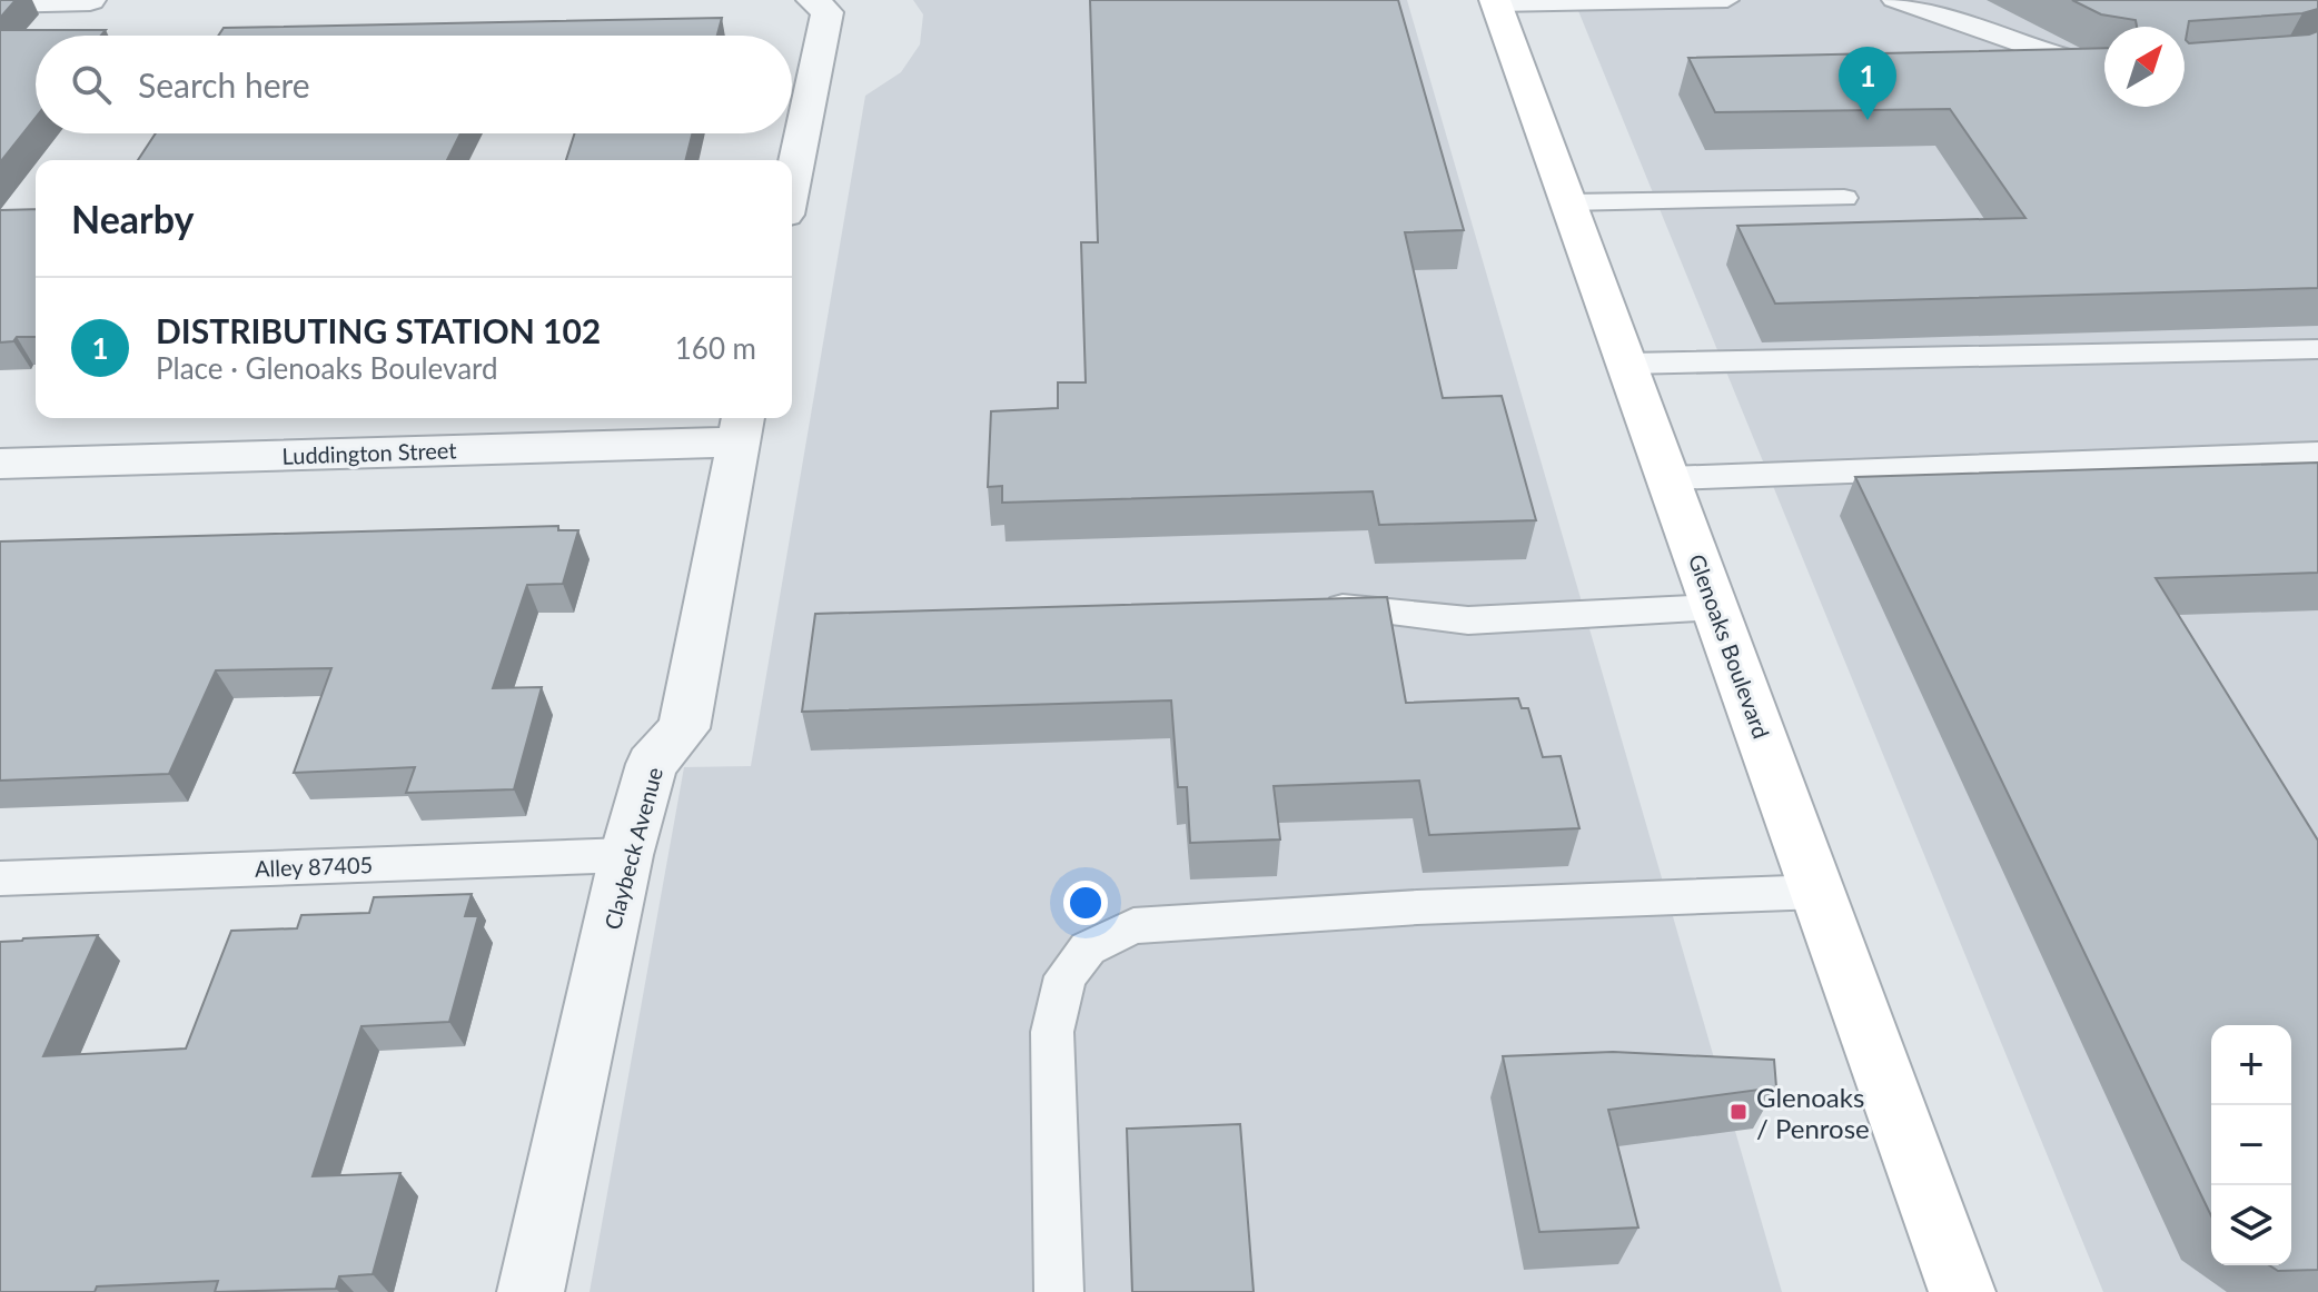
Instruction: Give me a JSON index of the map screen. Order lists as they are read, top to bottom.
{
  "streets": {
    "main road": ["Glenoaks Boulevard"],
    "street": ["Luddington Street", "Claybeck Avenue"],
    "lane": ["Alley 87405"]
  },
  "crossings": [
    ["Luddington Street", "Claybeck Avenue"],
    ["Claybeck Avenue", "Alley 87405"]
  ],
  "places": {
    "transit": ["Glenoaks / Penrose"]
  },
  "north": "top right",
  "page": {
    "search": "Search here",
    "pins": "1",
    "heading": "Nearby",
    "list": [
      {
        "mark": "1",
        "name": "DISTRIBUTING STATION 102",
        "note": "Place · Glenoaks Boulevard",
        "value": "160 m"
      }
    ],
    "map_buttons": ["+", "−"]
  }
}
